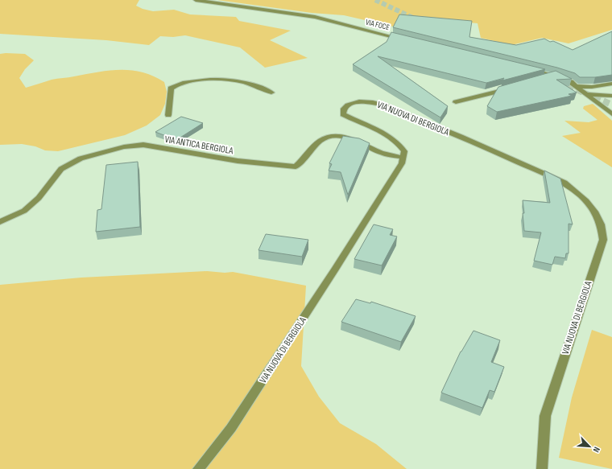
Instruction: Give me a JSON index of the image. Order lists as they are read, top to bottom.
{
  "streets": {
    "street": ["VIA FOCE", "VIA NUOVA DI BERGIOLA", "VIA ANTICA BERGIOLA"]
  },
  "crossings": [
    ["VIA NUOVA DI BERGIOLA", "VIA ANTICA BERGIOLA"]
  ],
  "north": "bottom right"
}
